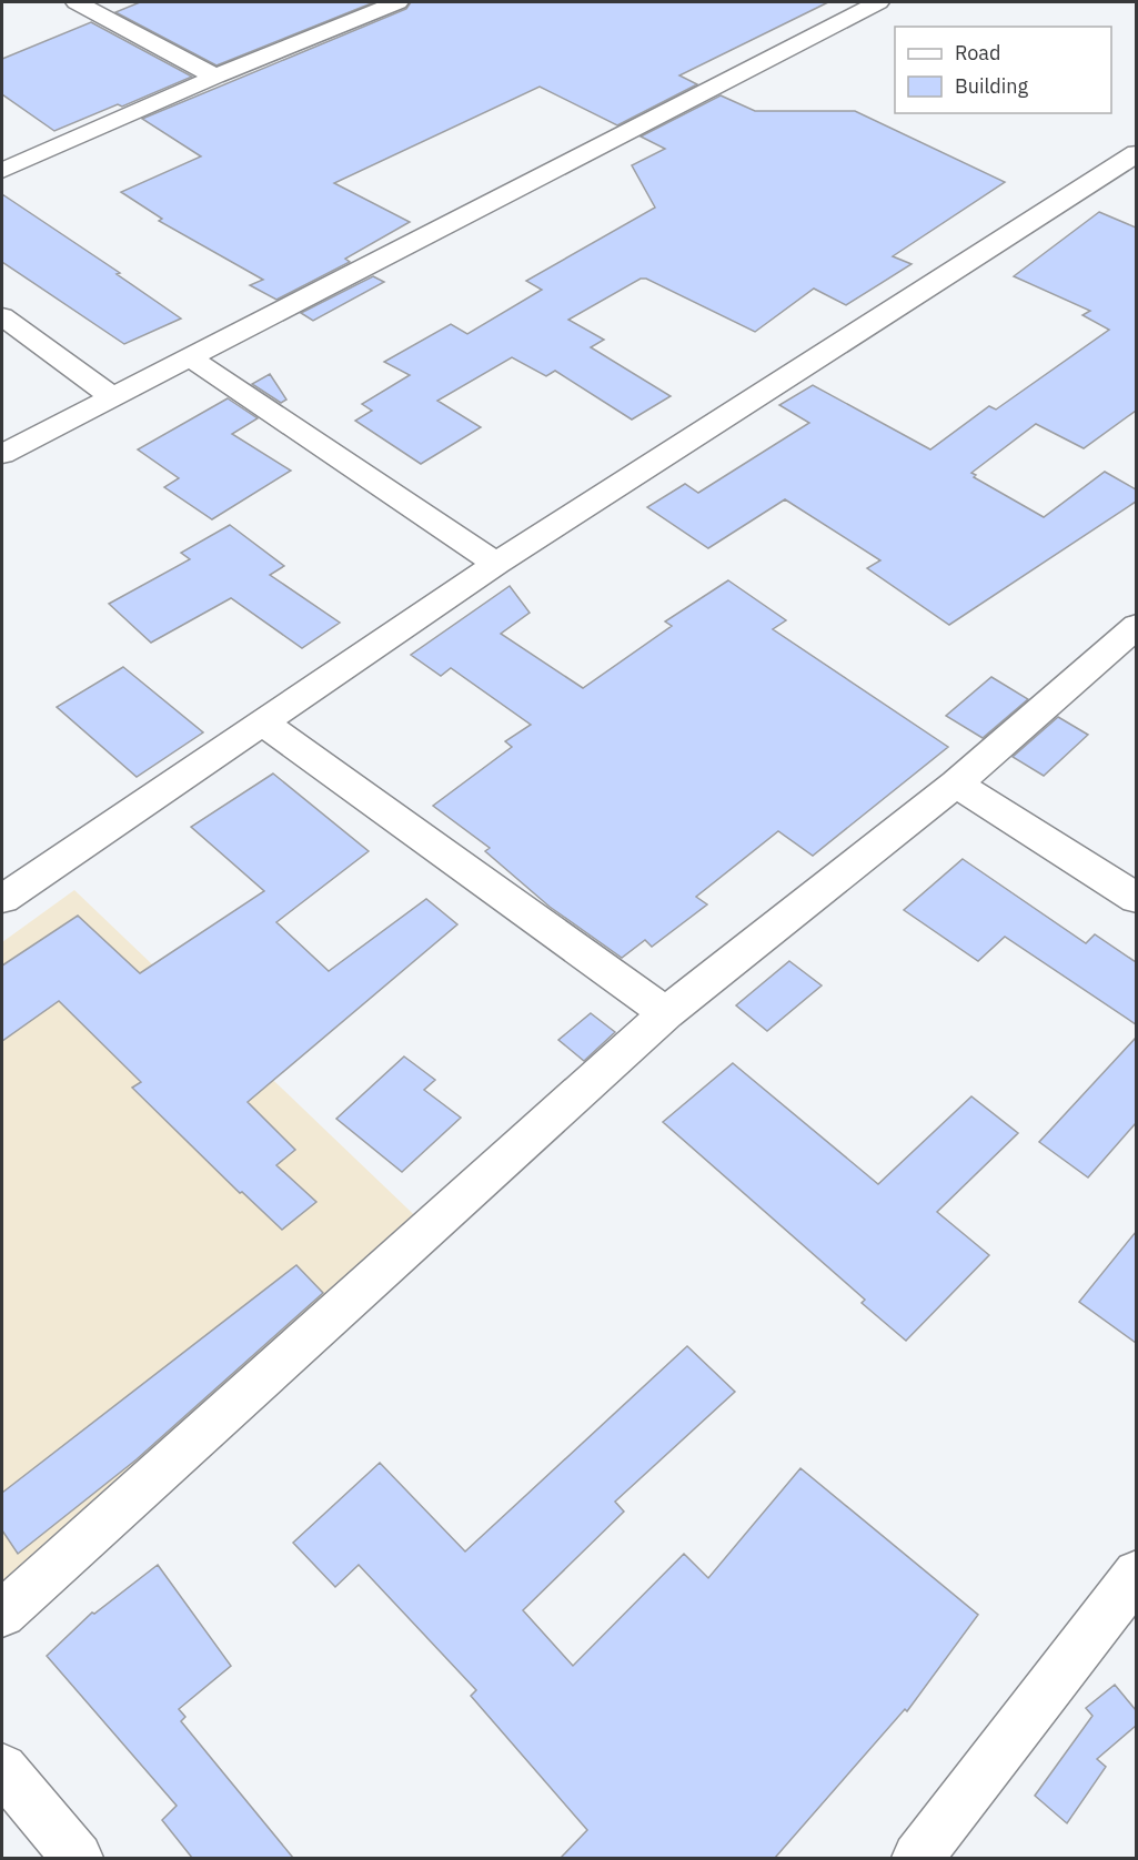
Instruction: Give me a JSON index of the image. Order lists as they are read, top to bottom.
{
  "legend": ["Road", "Building"]
}
